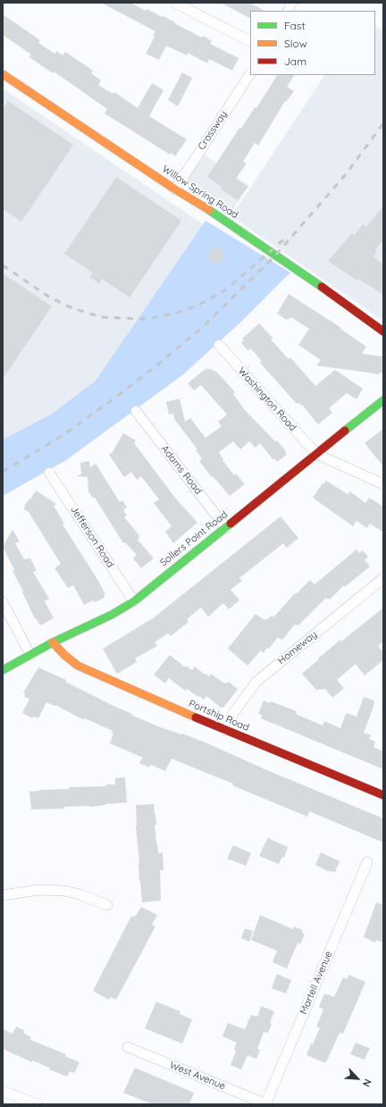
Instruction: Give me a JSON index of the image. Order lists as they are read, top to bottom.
{
  "streets": {
    "street": [
      "Crossway",
      "Willow Spring Road",
      "Washington Road",
      "Adams Road",
      "Jefferson Road",
      "Sollers Point Road",
      "Homeway",
      "Portship Road",
      "Martell Avenue",
      "West Avenue"
    ]
  },
  "crossings": [
    ["Crossway", "Willow Spring Road"],
    ["Washington Road", "Sollers Point Road"],
    ["Adams Road", "Sollers Point Road"],
    ["Jefferson Road", "Sollers Point Road"],
    ["Sollers Point Road", "Portship Road"],
    ["Homeway", "Portship Road"],
    ["Martell Avenue", "West Avenue"]
  ],
  "legend": ["Fast", "Slow", "Jam"],
  "north": "bottom right"
}
